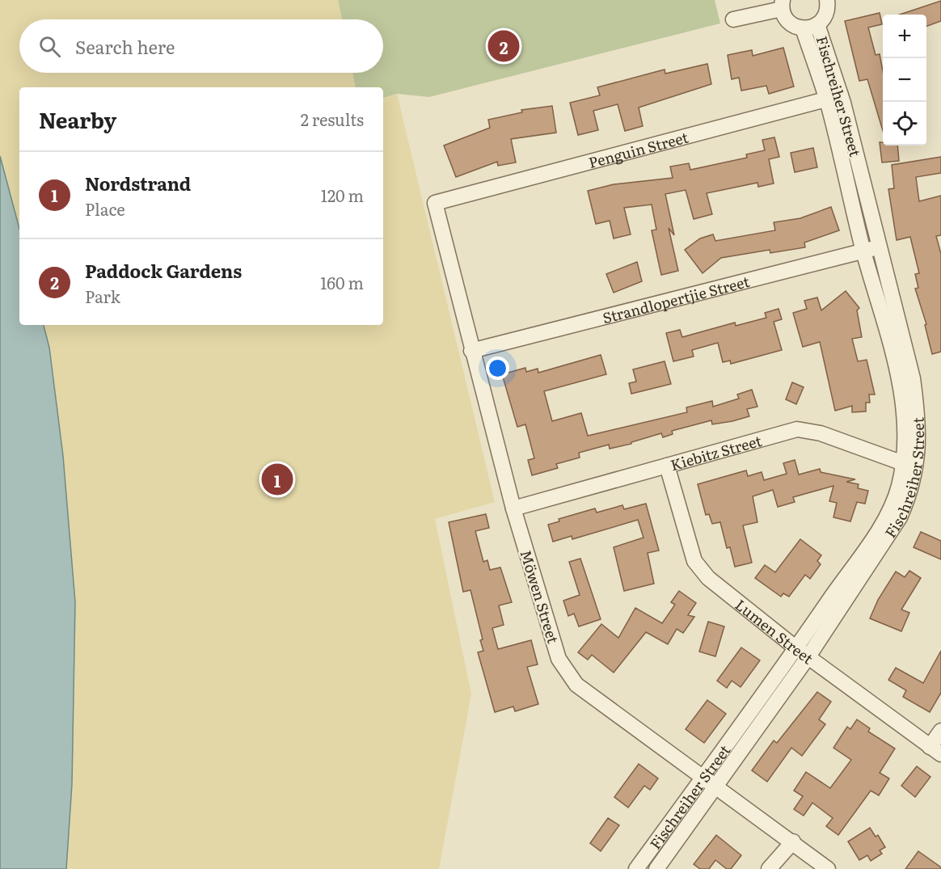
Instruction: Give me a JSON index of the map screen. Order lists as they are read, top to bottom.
{
  "streets": {
    "street": [
      "Fischreiher Street",
      "Penguin Street",
      "Strandlopertjie Street",
      "Kiebitz Street",
      "Möwen Street",
      "Lumen Street"
    ]
  },
  "crossings": [
    ["Fischreiher Street", "Penguin Street"],
    ["Fischreiher Street", "Strandlopertjie Street"],
    ["Fischreiher Street", "Kiebitz Street"],
    ["Fischreiher Street", "Möwen Street"],
    ["Fischreiher Street", "Lumen Street"],
    ["Penguin Street", "Möwen Street"],
    ["Strandlopertjie Street", "Möwen Street"],
    ["Kiebitz Street", "Möwen Street"],
    ["Kiebitz Street", "Lumen Street"]
  ],
  "page": {
    "map_buttons": ["+", "−"],
    "search": "Search here",
    "pins": ["2", "1"],
    "heading": ["Nearby", "2 results"],
    "list": [
      {
        "mark": "1",
        "name": "Nordstrand",
        "note": "Place",
        "value": "120 m"
      },
      {
        "mark": "2",
        "name": "Paddock Gardens",
        "note": "Park",
        "value": "160 m"
      }
    ]
  }
}
